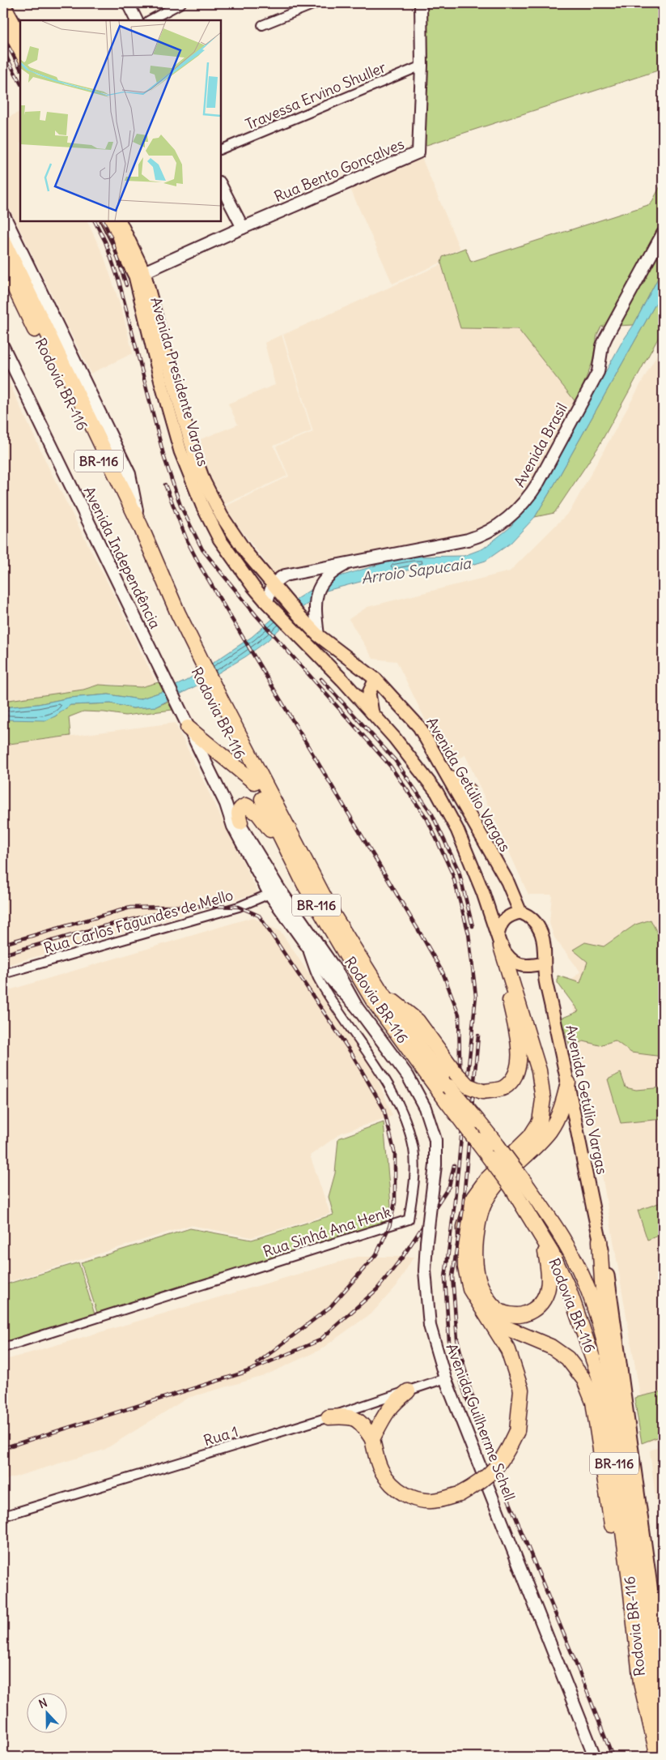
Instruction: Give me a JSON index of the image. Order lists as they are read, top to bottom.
{
  "streets": {
    "highway": ["Rodovia BR-116", "BR-116"],
    "main road": [
      "Rua Bento Gonçalves",
      "Avenida Presidente Vargas",
      "Avenida Brasil",
      "Avenida Independência",
      "Avenida Getúlio Vargas",
      "Avenida Guilherme Schell"
    ],
    "street": [
      "Travessa Ervino Shuller",
      "Rua Carlos Fagundes de Mello",
      "Rua Sinhá Ana Henk",
      "Rua 1"
    ]
  },
  "crossings": [
    ["Travessa Ervino Shuller", "Rua Bento Gonçalves"],
    ["Rua Bento Gonçalves", "Avenida Presidente Vargas"],
    ["Avenida Presidente Vargas", "Avenida Brasil"],
    ["Avenida Presidente Vargas", "Avenida Getúlio Vargas"],
    ["Rodovia BR-116", "BR-116"],
    ["Avenida Brasil", "Avenida Getúlio Vargas"],
    ["BR-116", "Avenida Getúlio Vargas"],
    ["BR-116", "Avenida Guilherme Schell"],
    ["Avenida Independência", "Avenida Guilherme Schell"],
    ["Rua Carlos Fagundes de Mello", "Avenida Guilherme Schell"],
    ["Rua Sinhá Ana Henk", "Avenida Guilherme Schell"],
    ["Avenida Guilherme Schell", "Rua 1"]
  ],
  "water": ["Arroio Sapucaia"],
  "north": "top"
}
